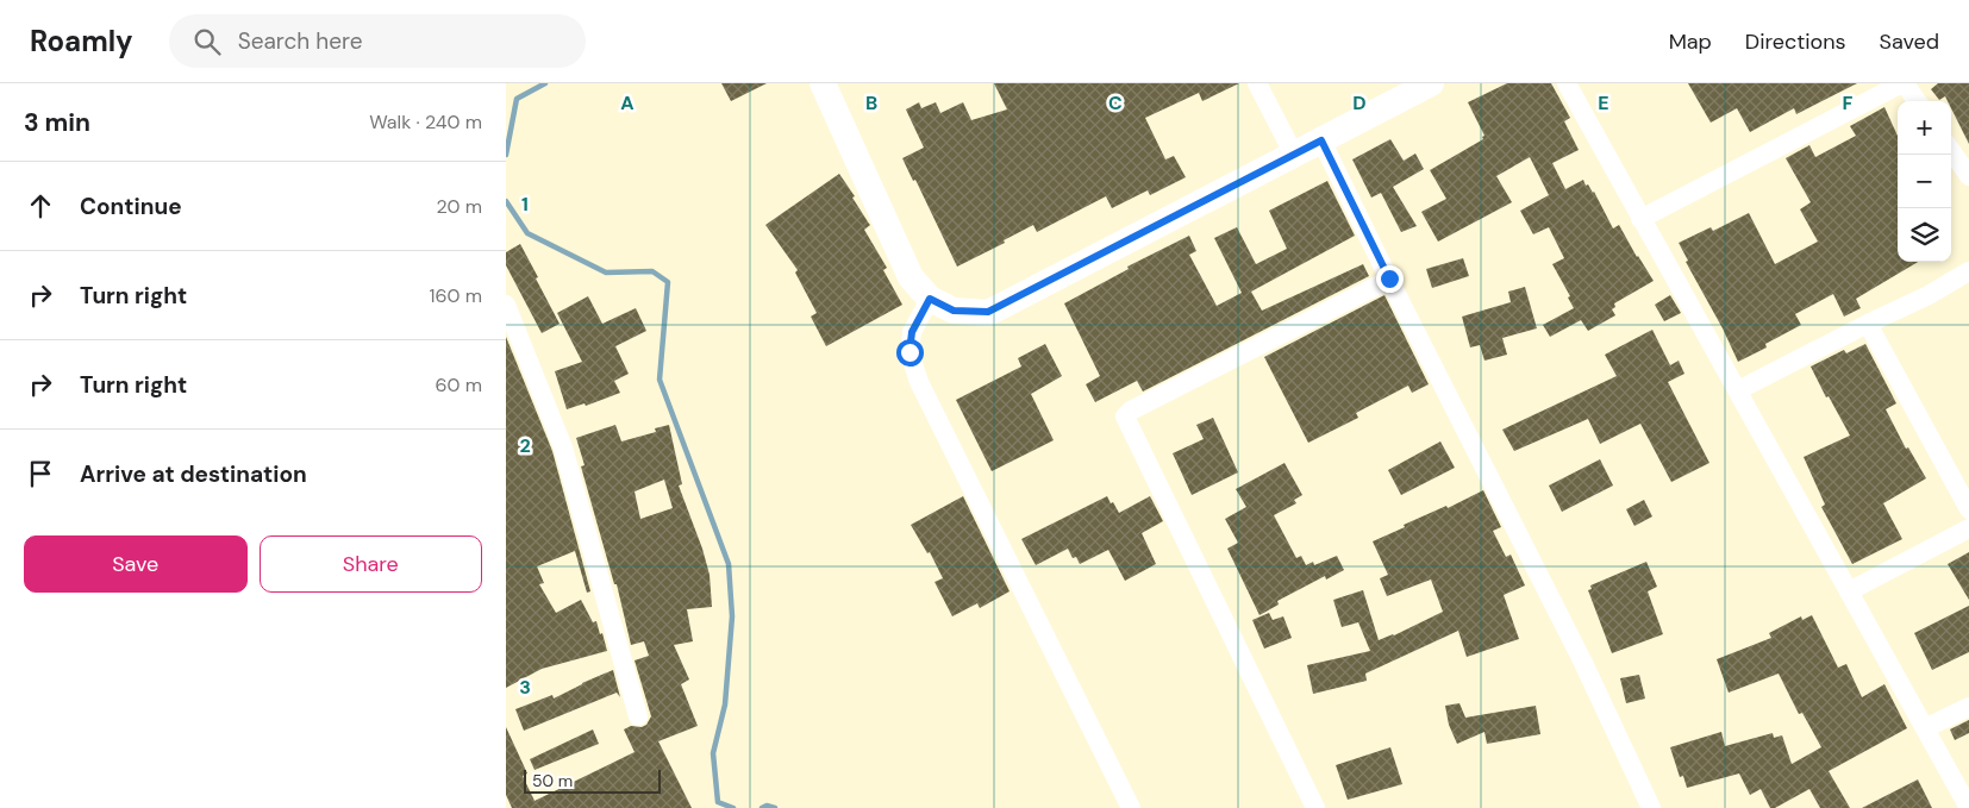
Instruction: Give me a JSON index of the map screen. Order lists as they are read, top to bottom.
{
  "scale_bar": "50 m",
  "page": {
    "header": "Roamly",
    "search": "Search here",
    "nav": ["Map", "Directions", "Saved"],
    "heading": ["3 min", "Walk · 240 m"],
    "map_buttons": ["+", "−"],
    "list": [
      ["Continue", "20 m"],
      ["Turn right", "160 m"],
      ["Turn right", "60 m"],
      "Arrive at destination"
    ],
    "buttons": ["Save", "Share"],
    "scale": "50 m"
  },
  "grid": {
    "columns": [
      "A",
      "B",
      "C",
      "D",
      "E",
      "F"
    ],
    "rows": ["1", "2", "3"]
  }
}
